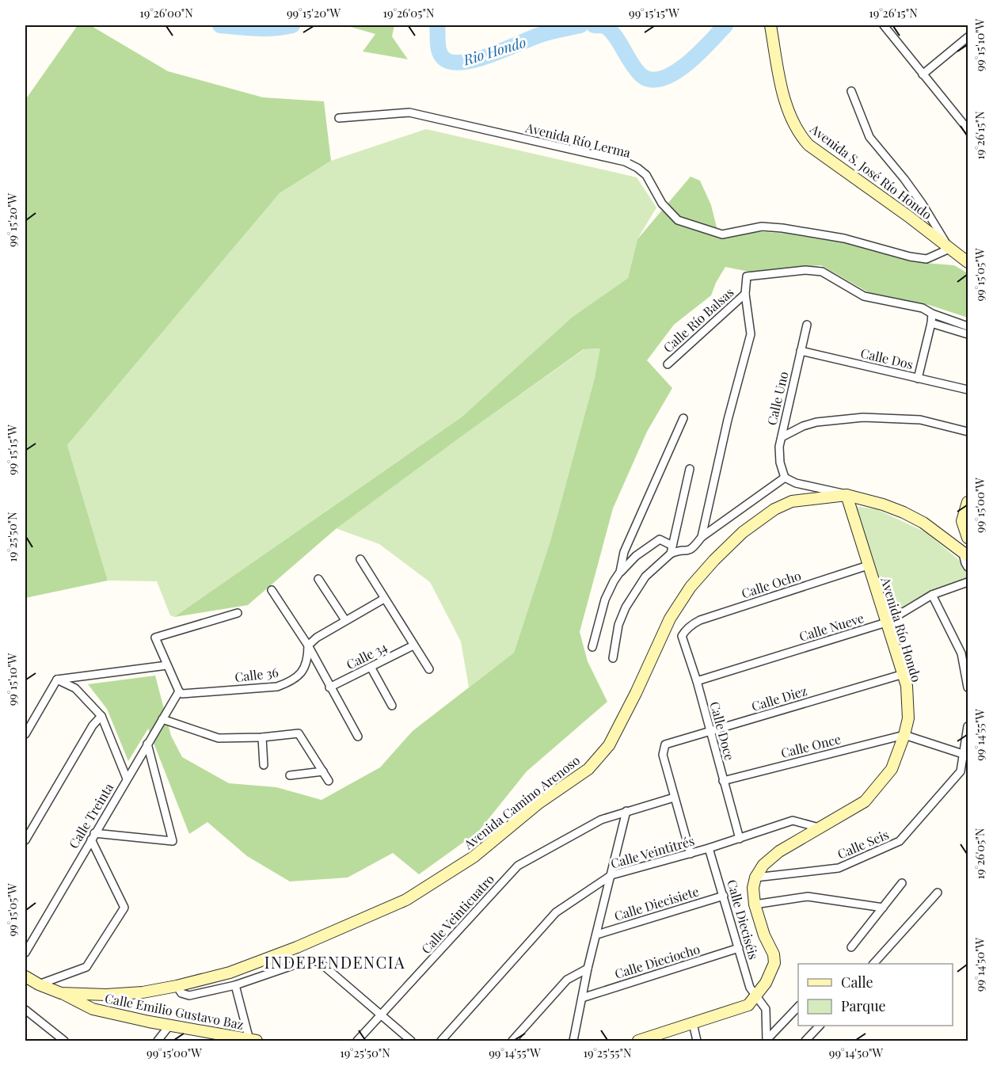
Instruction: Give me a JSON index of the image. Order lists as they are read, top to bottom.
{
  "streets": {
    "main road": [
      "Avenida S. José Río Hondo",
      "Avenida Río Hondo",
      "Avenida Camino Arenoso",
      "Calle Emilio Gustavo Baz"
    ],
    "street": [
      "Avenida Río Lerma",
      "Calle Río Balsas",
      "Calle Dos",
      "Calle Uno",
      "Calle Ocho",
      "Calle Nueve",
      "Calle 34",
      "Calle 36",
      "Calle Diez",
      "Calle Doce",
      "Calle Once",
      "Calle Treinta",
      "Calle Seis",
      "Calle Veintitrés",
      "Calle Diecisiete",
      "Calle Veinticuatro",
      "Calle Dieciséis",
      "Calle Dieciocho"
    ]
  },
  "crossings": [
    ["Avenida Río Lerma", "Avenida S. José Río Hondo"],
    ["Calle Dos", "Calle Uno"],
    ["Calle Ocho", "Avenida Río Hondo"],
    ["Calle Ocho", "Calle Doce"],
    ["Calle Nueve", "Avenida Río Hondo"],
    ["Calle Nueve", "Calle Doce"],
    ["Avenida Río Hondo", "Calle Diez"],
    ["Avenida Río Hondo", "Calle Once"],
    ["Avenida Río Hondo", "Avenida Camino Arenoso"],
    ["Avenida Río Hondo", "Calle Seis"],
    ["Avenida Río Hondo", "Calle Veintitrés"],
    ["Calle 36", "Calle Treinta"],
    ["Calle Diez", "Calle Doce"],
    ["Calle Diez", "Calle Veinticuatro"],
    ["Calle Doce", "Calle Once"],
    ["Calle Doce", "Calle Veintitrés"],
    ["Avenida Camino Arenoso", "Calle Emilio Gustavo Baz"],
    ["Calle Veintitrés", "Calle Dieciséis"],
    ["Calle Diecisiete", "Calle Dieciséis"],
    ["Calle Dieciséis", "Calle Dieciocho"]
  ],
  "districts": ["INDEPENDENCIA"],
  "water": ["Rio Hondo"],
  "legend": ["Calle", "Parque"],
  "coordinates": [
    "19°26'00\"N",
    "99°15'20\"W",
    "19°26'05\"N",
    "99°15'15\"W",
    "19°26'15\"N",
    "99°15'10\"W",
    "99°15'05\"W",
    "99°15'00\"W",
    "19°25'50\"N",
    "99°14'55\"W",
    "99°14'50\"W",
    "19°25'55\"N"
  ]
}
